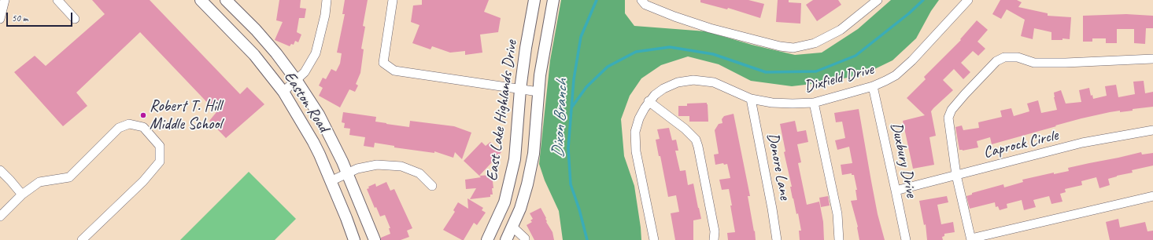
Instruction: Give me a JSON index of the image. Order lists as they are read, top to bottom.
{
  "streets": {
    "main road": ["Easton Road", "East Lake Highlands Drive"],
    "street": [
      "Dixfield Drive",
      "Caprock Circle",
      "Duxbury Drive",
      "Donore Lane"
    ]
  },
  "crossings": [
    ["Dixfield Drive", "Duxbury Drive"],
    ["Dixfield Drive", "Donore Lane"],
    ["Caprock Circle", "Duxbury Drive"]
  ],
  "water": ["Dixon Branch"],
  "places": ["Robert T. Hill Middle School"],
  "scale_bar": "50 m"
}
